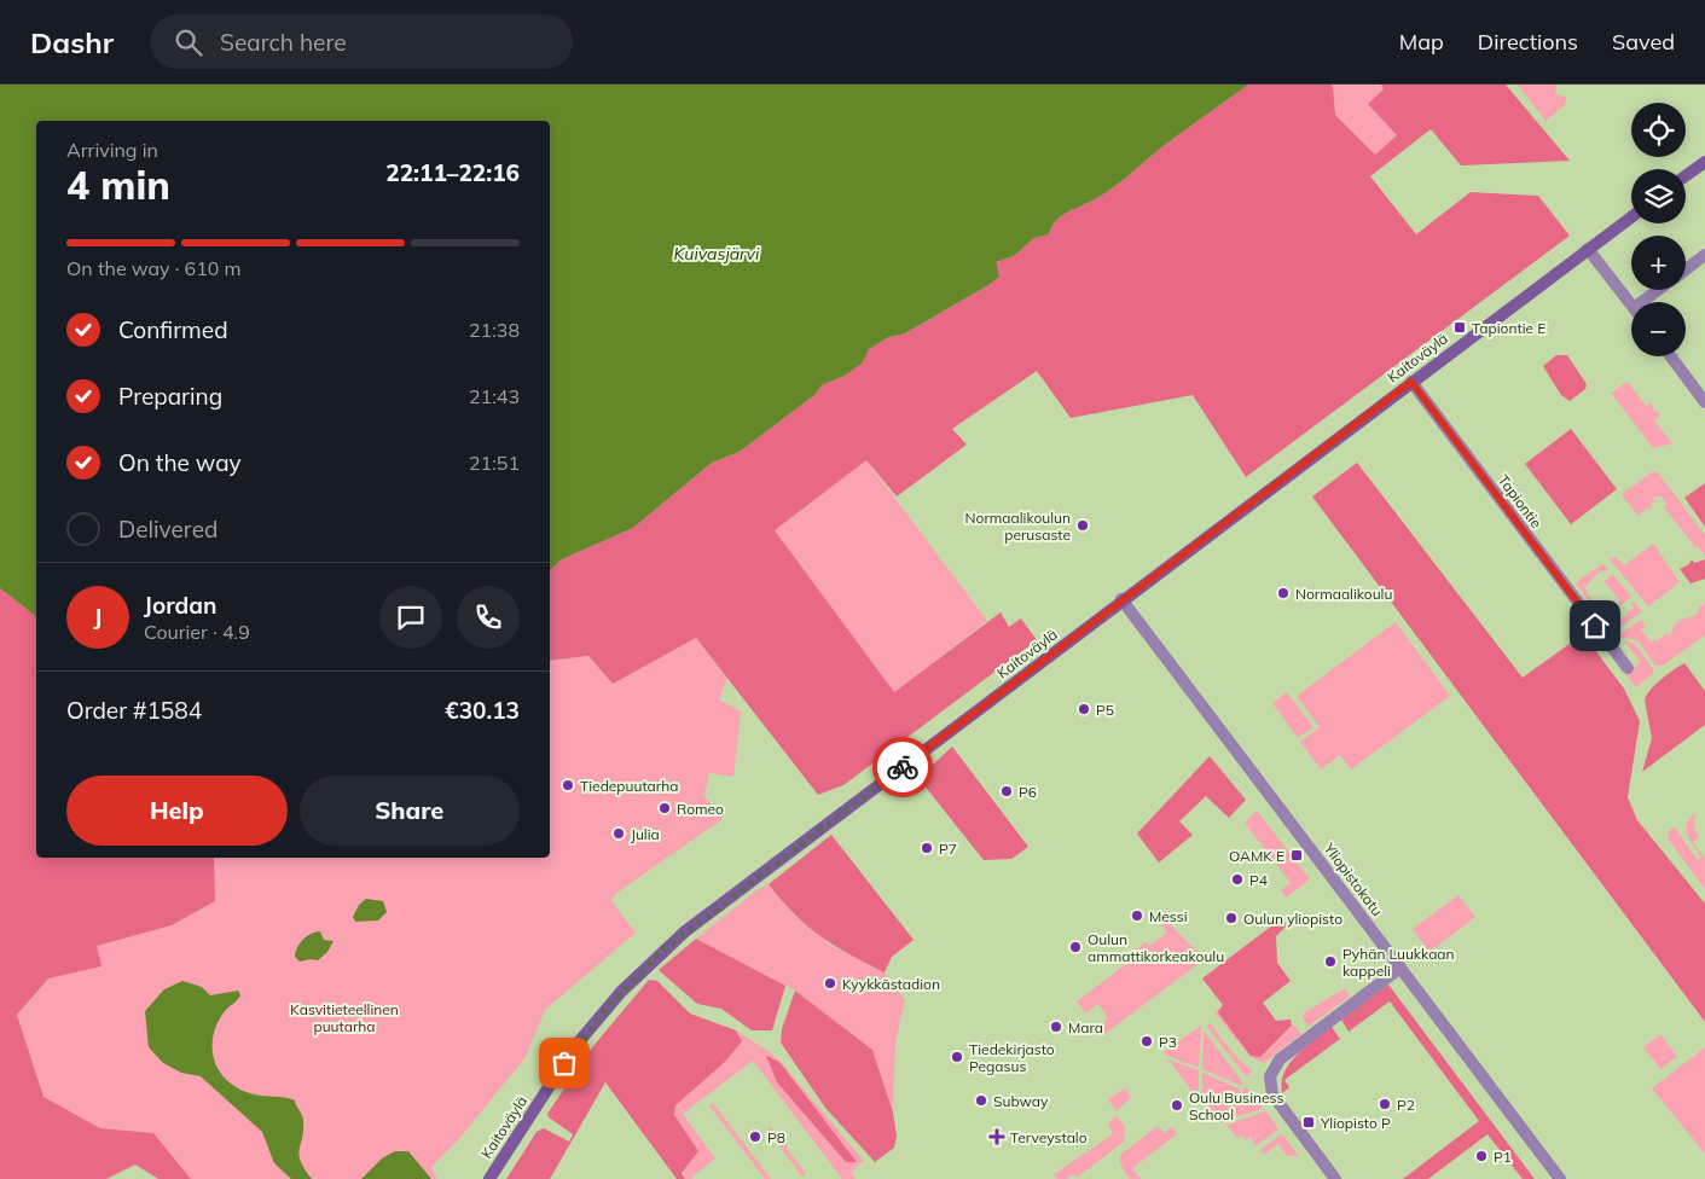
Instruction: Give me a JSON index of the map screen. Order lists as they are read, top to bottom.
{
  "streets": {
    "street": ["Kaitoväylä", "Tapiontie", "Yliopistokatu"]
  },
  "crossings": [
    ["Kaitoväylä", "Tapiontie"],
    ["Kaitoväylä", "Yliopistokatu"]
  ],
  "water": ["Kuivasjärvi"],
  "parks": ["Kasvitieteellinen puutarha"],
  "places": {
    "transit": ["Tapiontie E", "OAMK E", "Yliopisto P"],
    "other": [
      "Normaalikoulun perusaste",
      "Normaalikoulu",
      "P5",
      "Tiedepuutarha",
      "P6",
      "Romeo",
      "Julia",
      "P7",
      "P4",
      "Messi",
      "Oulun yliopisto",
      "Oulun ammattikorkeakoulu",
      "Pyhän Luukkaan kappeli",
      "Kyykkästadion",
      "Mara",
      "P3",
      "Tiedekirjasto Pegasus",
      "Subway",
      "P2",
      "Oulu Business School",
      "P8",
      "P1"
    ],
    "health": ["Terveystalo"]
  },
  "page": {
    "header": "Dashr",
    "search": "Search here",
    "nav": ["Map", "Directions", "Saved"],
    "map_buttons": ["+", "−"],
    "heading": ["4 min", "Arriving in", "22:11–22:16"],
    "panel": [
      "Jordan",
      "Courier · 4.9",
      "Order #1584",
      "€30.13"
    ],
    "bar": "On the way · 610 m",
    "list": [
      ["Confirmed", "21:38"],
      ["Preparing", "21:43"],
      ["On the way", "21:51"],
      "Delivered"
    ],
    "round": "J",
    "buttons": ["Help", "Share"]
  }
}
